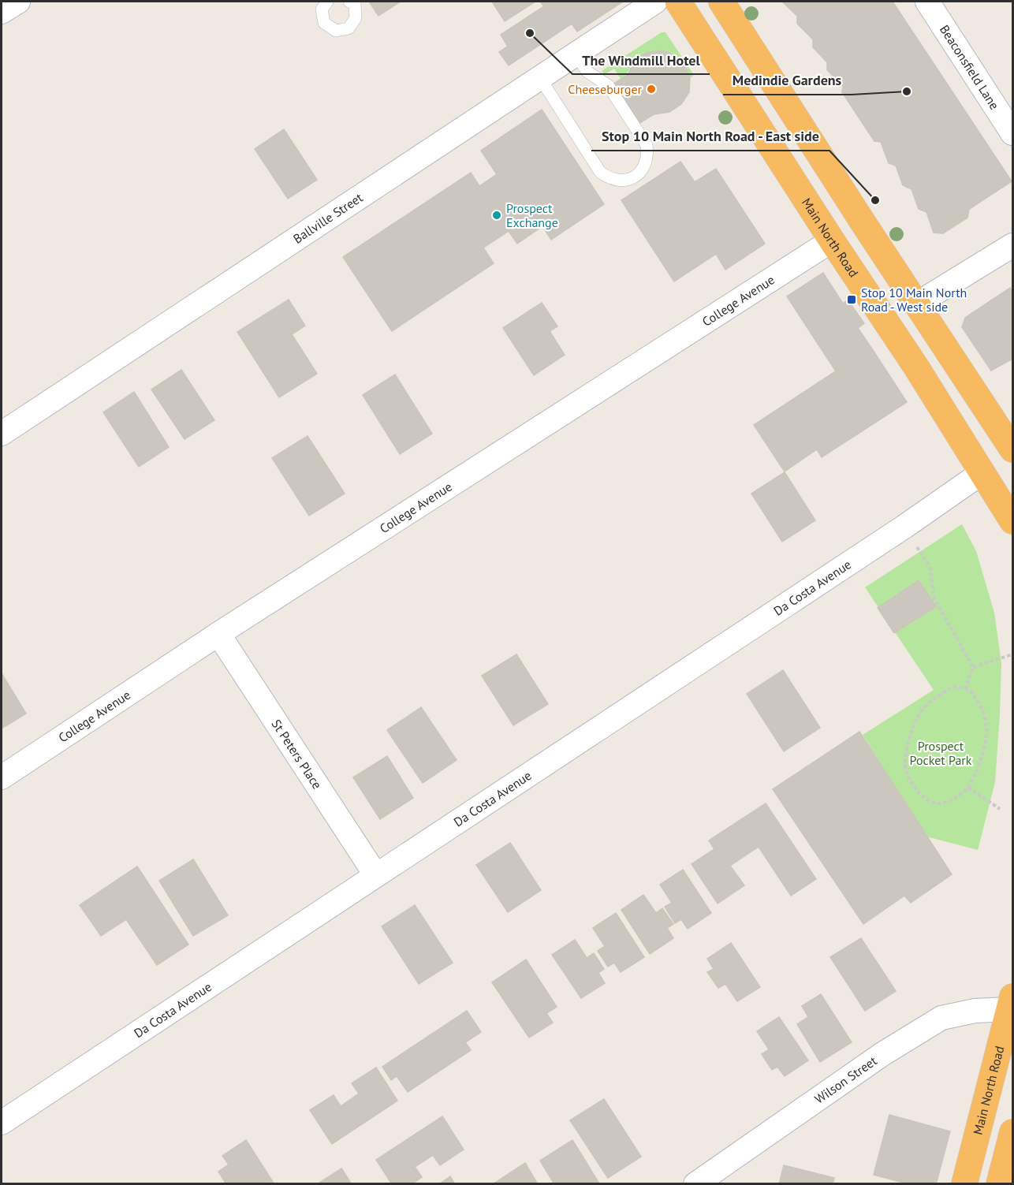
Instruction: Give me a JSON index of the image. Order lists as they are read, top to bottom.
{
  "streets": {
    "highway": ["Main North Road"],
    "street": [
      "Beaconsfield Lane",
      "Ballville Street",
      "College Avenue",
      "Da Costa Avenue",
      "St Peters Place",
      "Wilson Street"
    ]
  },
  "crossings": [
    ["Main North Road", "College Avenue"],
    ["Main North Road", "Da Costa Avenue"],
    ["Main North Road", "Wilson Street"],
    ["College Avenue", "St Peters Place"],
    ["Da Costa Avenue", "St Peters Place"]
  ],
  "parks": ["Prospect Pocket Park"],
  "places": {
    "other": [
      "The Windmill Hotel",
      "Cheeseburger",
      "Medindie Gardens",
      "Stop 10 Main North Road - East side",
      "Prospect Exchange"
    ],
    "transit": ["Stop 10 Main North Road - West side"]
  }
}
